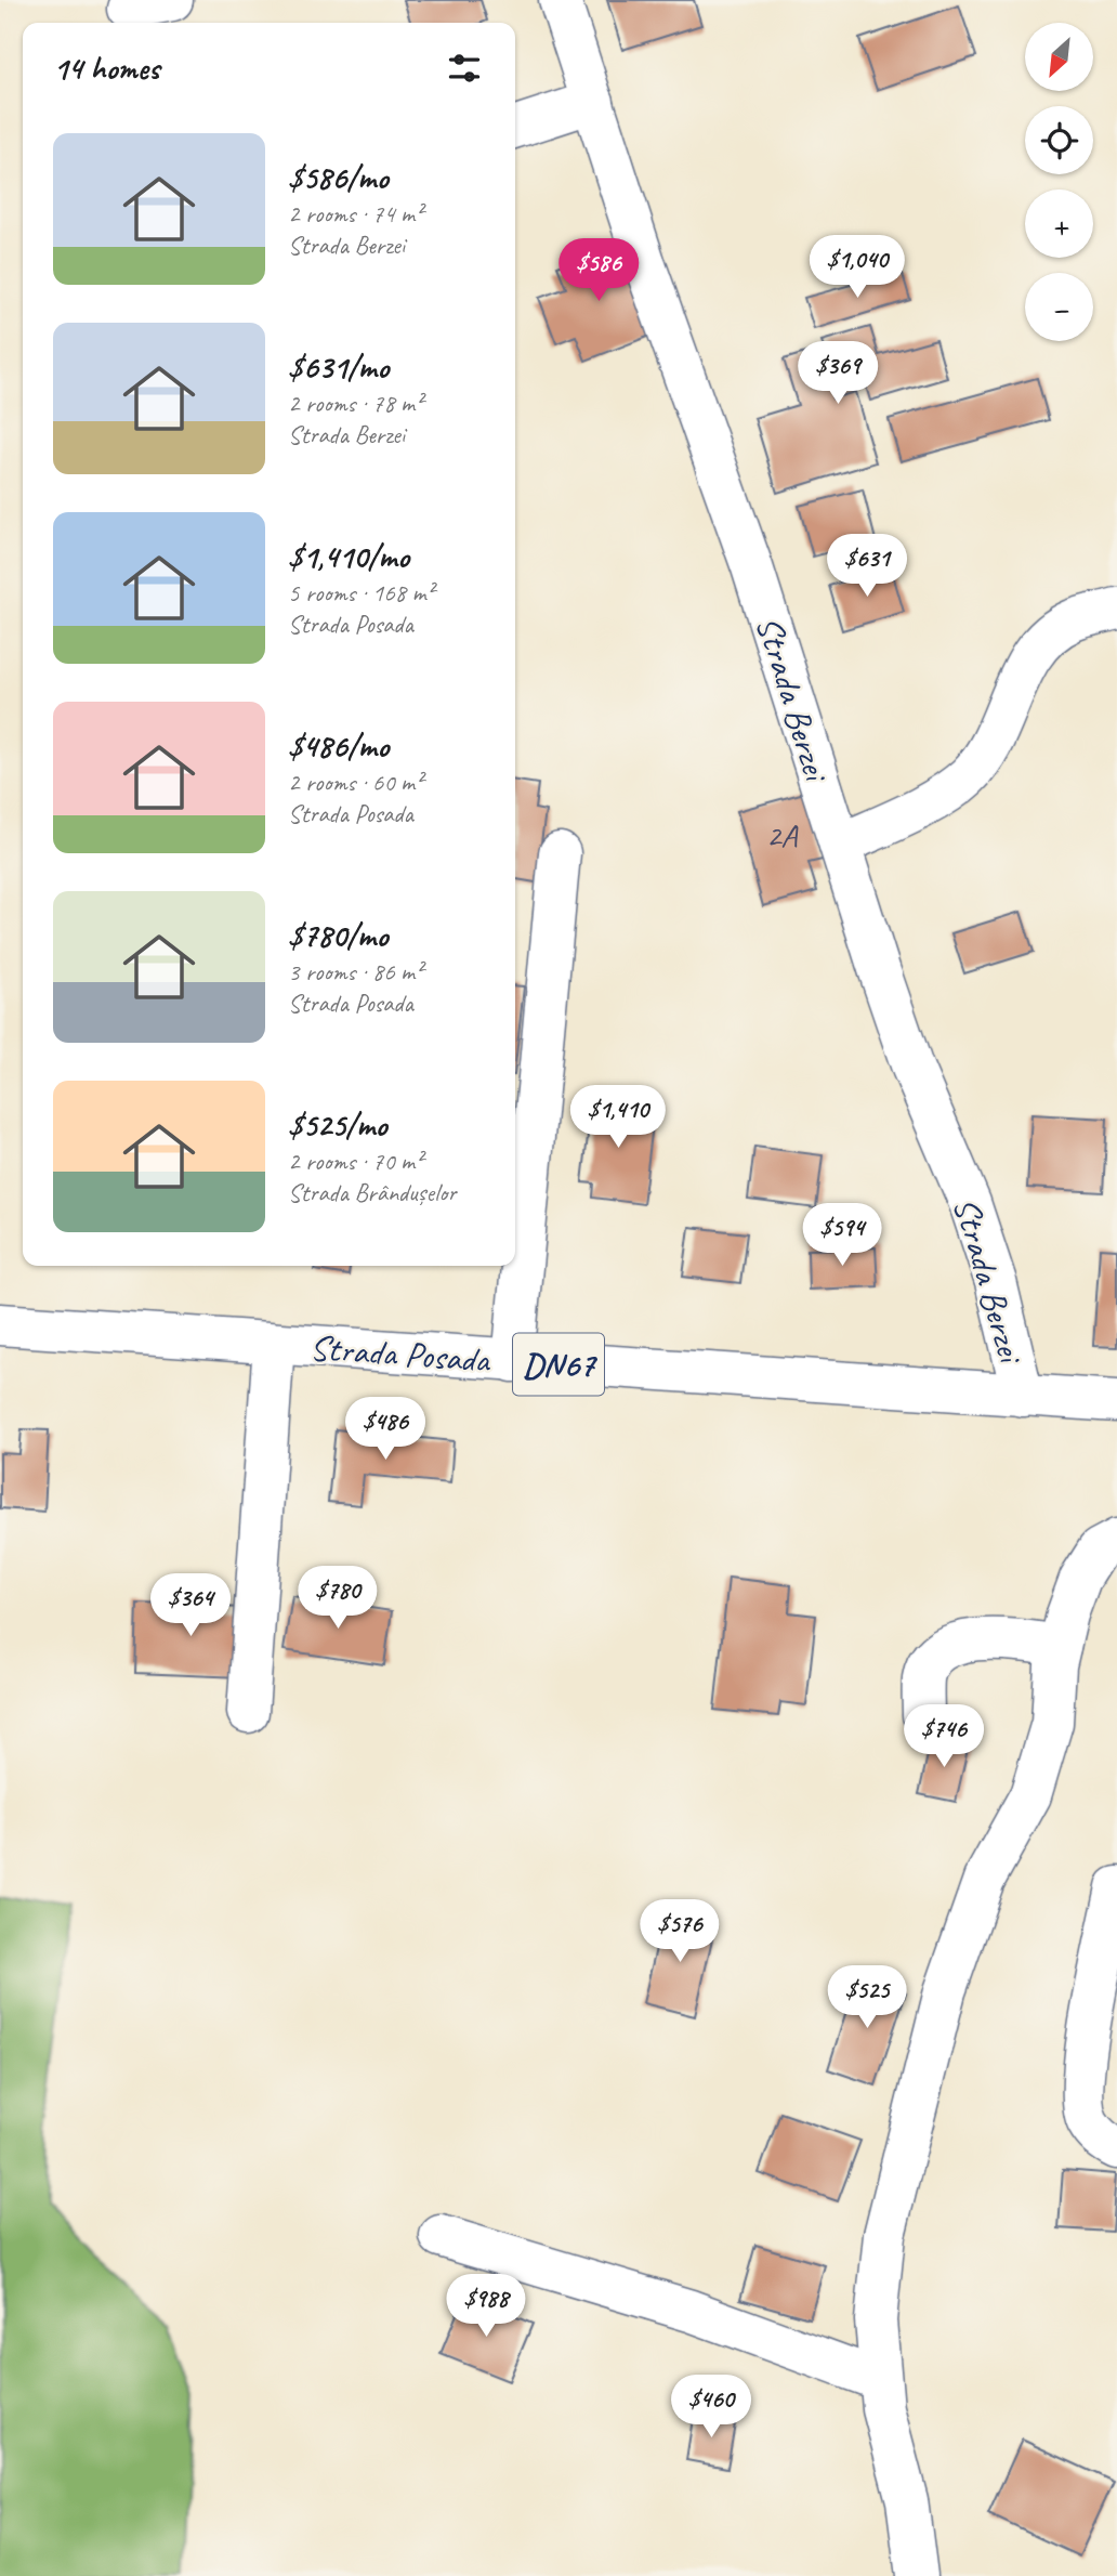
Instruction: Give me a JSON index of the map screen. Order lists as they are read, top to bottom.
{
  "streets": {
    "street": ["Strada Berzei", "Strada Posada", "DN67"]
  },
  "crossings": [
    ["Strada Berzei", "Strada Posada"]
  ],
  "house_numbers": ["2A"],
  "north": "bottom left",
  "page": {
    "map_buttons": ["+", "−"],
    "heading": "14 homes",
    "list": [
      {
        "name": "$586/mo",
        "note": "2 rooms · 74 m² · Strada Berzei"
      },
      {
        "name": "$631/mo",
        "note": "2 rooms · 78 m² · Strada Berzei"
      },
      {
        "name": "$1,410/mo",
        "note": "5 rooms · 168 m² · Strada Posada"
      },
      {
        "name": "$486/mo",
        "note": "2 rooms · 60 m² · Strada Posada"
      },
      {
        "name": "$780/mo",
        "note": "3 rooms · 86 m² · Strada Posada"
      },
      {
        "name": "$525/mo",
        "note": "2 rooms · 70 m² · Strada Brândușelor"
      }
    ],
    "price": [
      "$1,040",
      "$586",
      "$369",
      "$631",
      "$1,410",
      "$594",
      "$486",
      "$780",
      "$364",
      "$746",
      "$576",
      "$525",
      "$988",
      "$460"
    ]
  }
}
